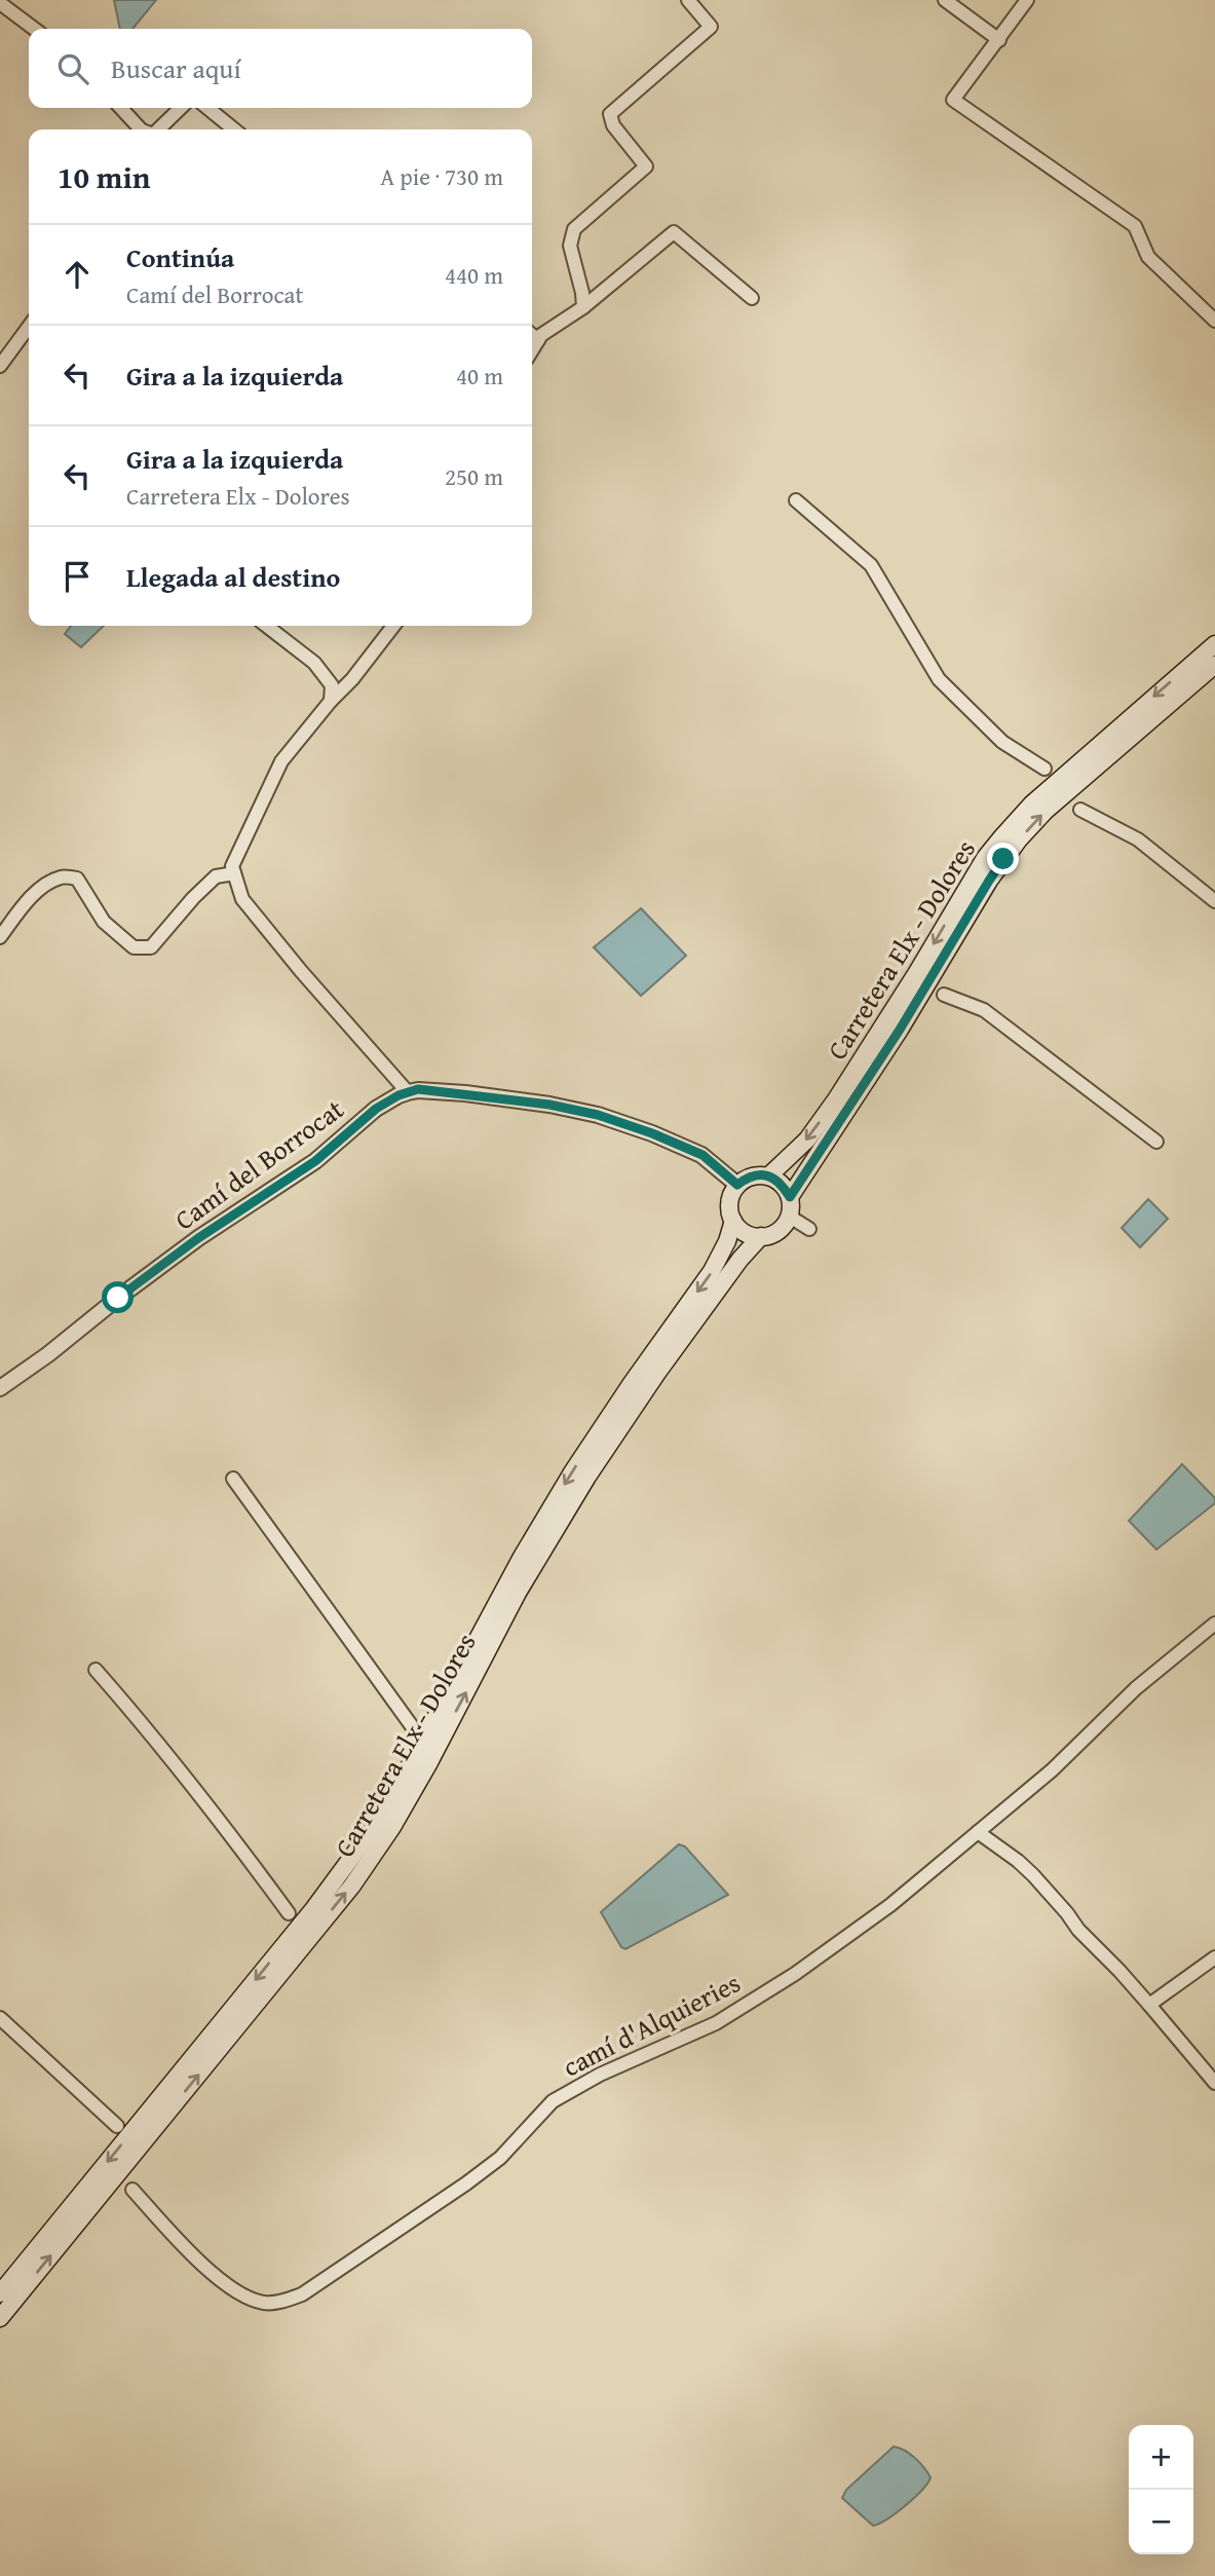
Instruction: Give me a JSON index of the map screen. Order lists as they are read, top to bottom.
{
  "streets": {
    "main road": ["Carretera Elx - Dolores"],
    "street": ["Camí del Borrocat", "camí d'Alquieries"]
  },
  "crossings": [
    ["Carretera Elx - Dolores", "Camí del Borrocat"]
  ],
  "page": {
    "search": "Buscar aquí",
    "heading": ["10 min", "A pie · 730 m"],
    "list": [
      ["Continúa", "Camí del Borrocat", "440 m"],
      ["Gira a la izquierda", "40 m"],
      ["Gira a la izquierda", "Carretera Elx - Dolores", "250 m"],
      "Llegada al destino"
    ],
    "map_buttons": ["+", "−"]
  }
}
